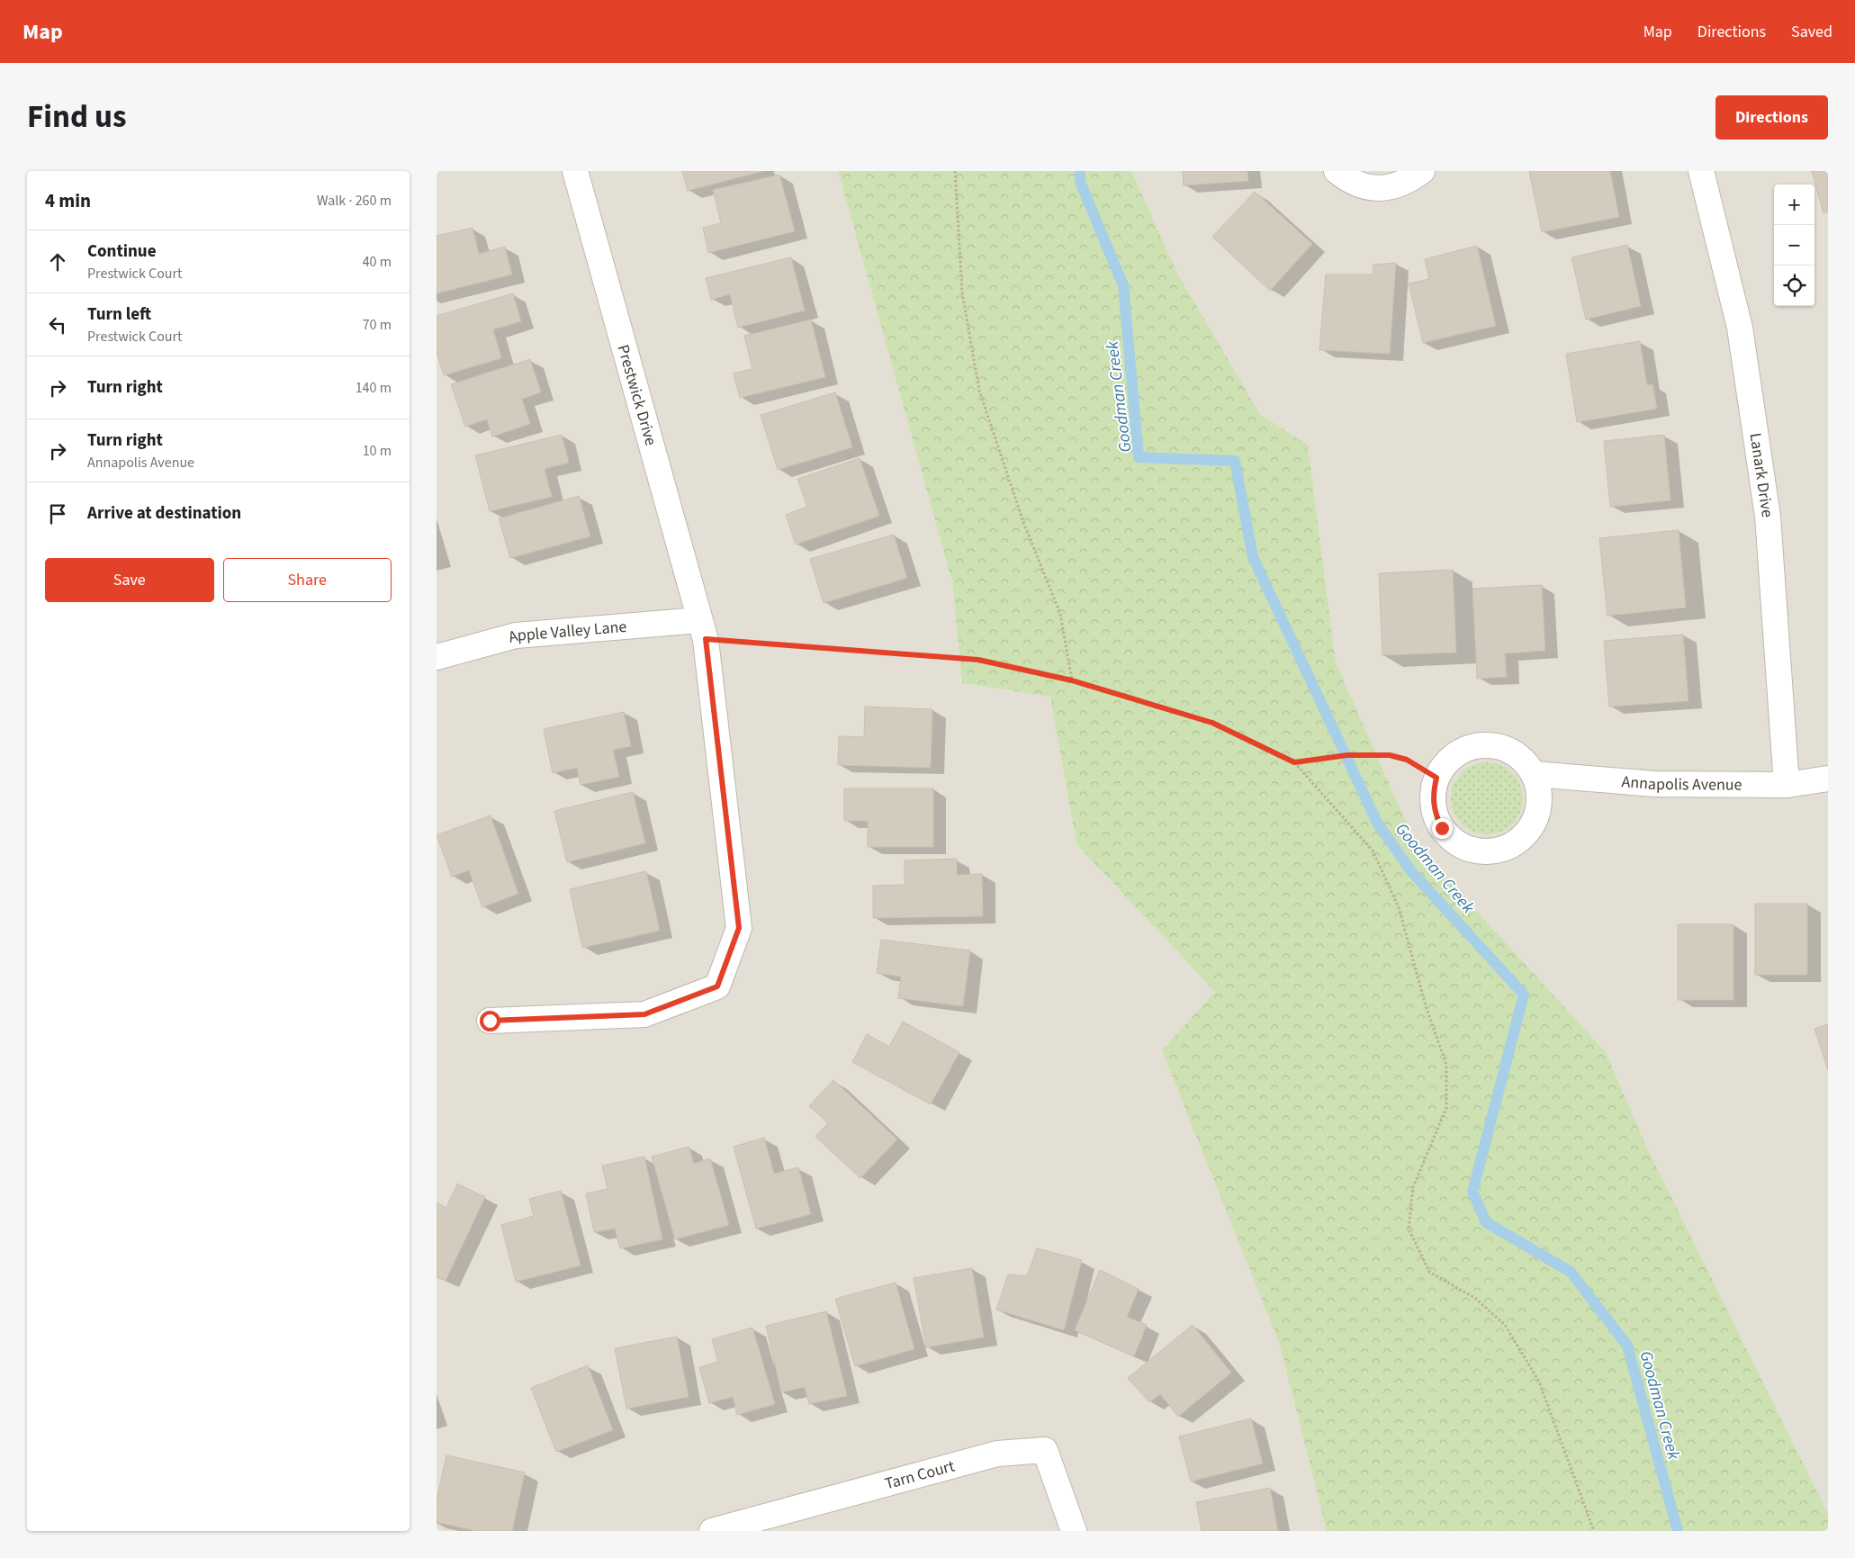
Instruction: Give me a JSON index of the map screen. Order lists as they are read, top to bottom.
{
  "streets": {
    "street": [
      "Prestwick Drive",
      "Lanark Drive",
      "Apple Valley Lane",
      "Annapolis Avenue",
      "Tarn Court"
    ]
  },
  "crossings": [
    ["Prestwick Drive", "Apple Valley Lane"],
    ["Lanark Drive", "Annapolis Avenue"]
  ],
  "water": ["Goodman Creek"],
  "page": {
    "header": "Map",
    "nav": ["Map", "Directions", "Saved"],
    "title": "Find us",
    "buttons": [
      "Directions",
      ["Save", "Share"]
    ],
    "heading": ["4 min", "Walk · 260 m"],
    "map_buttons": ["+", "−"],
    "list": [
      ["Continue", "Prestwick Court", "40 m"],
      ["Turn left", "Prestwick Court", "70 m"],
      ["Turn right", "140 m"],
      ["Turn right", "Annapolis Avenue", "10 m"],
      "Arrive at destination"
    ]
  }
}
